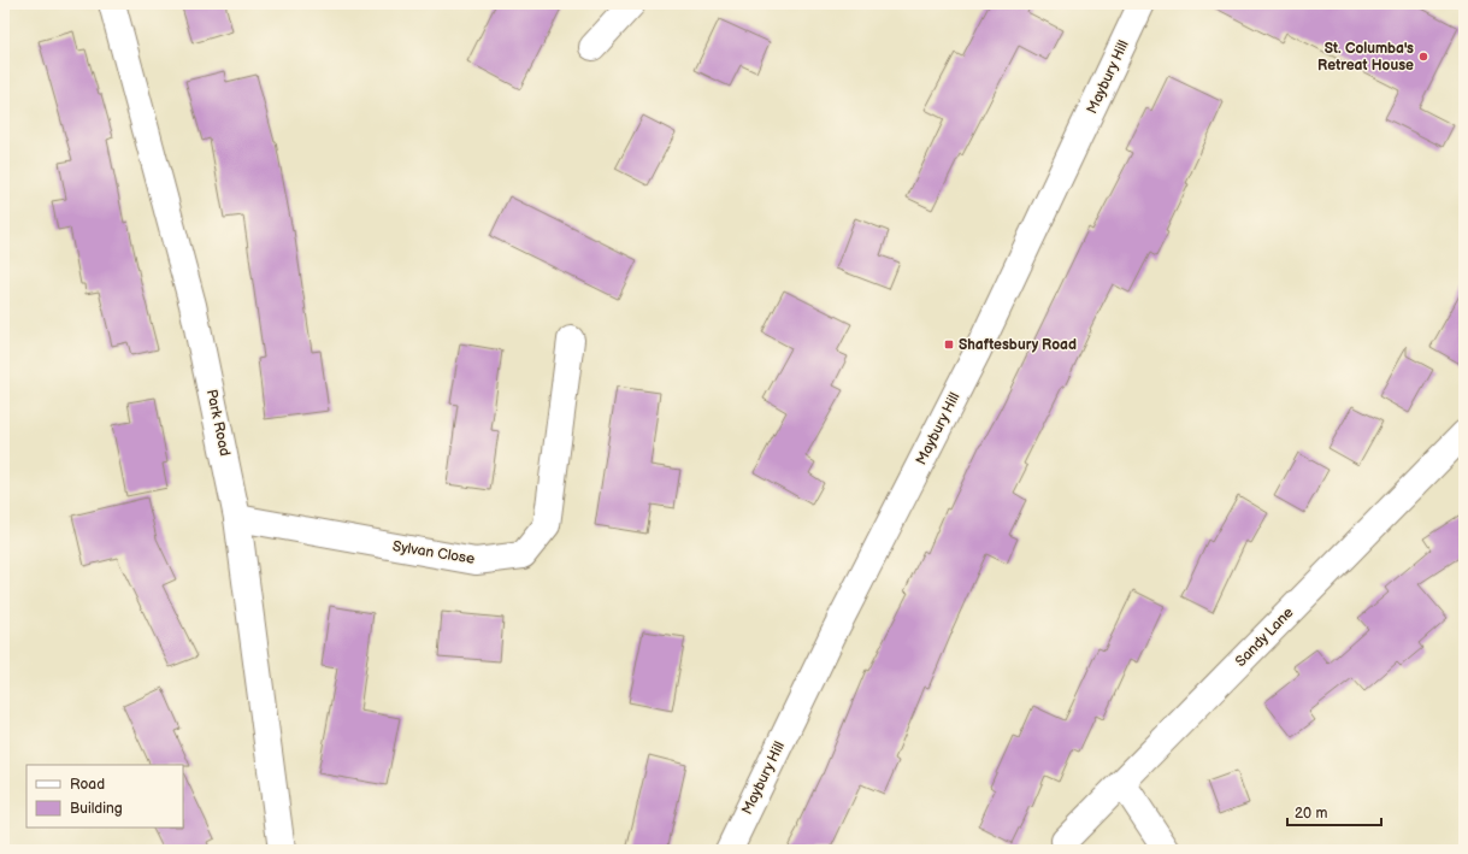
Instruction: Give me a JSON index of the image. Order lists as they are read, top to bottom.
{
  "streets": {
    "street": [
      "Maybury Hill",
      "Park Road",
      "Sylvan Close",
      "Sandy Lane"
    ]
  },
  "crossings": [
    ["Park Road", "Sylvan Close"]
  ],
  "places": {
    "other": ["St. Columba's Retreat House"],
    "transit": ["Shaftesbury Road"]
  },
  "legend": ["Road", "Building"],
  "scale_bar": "20 m"
}
